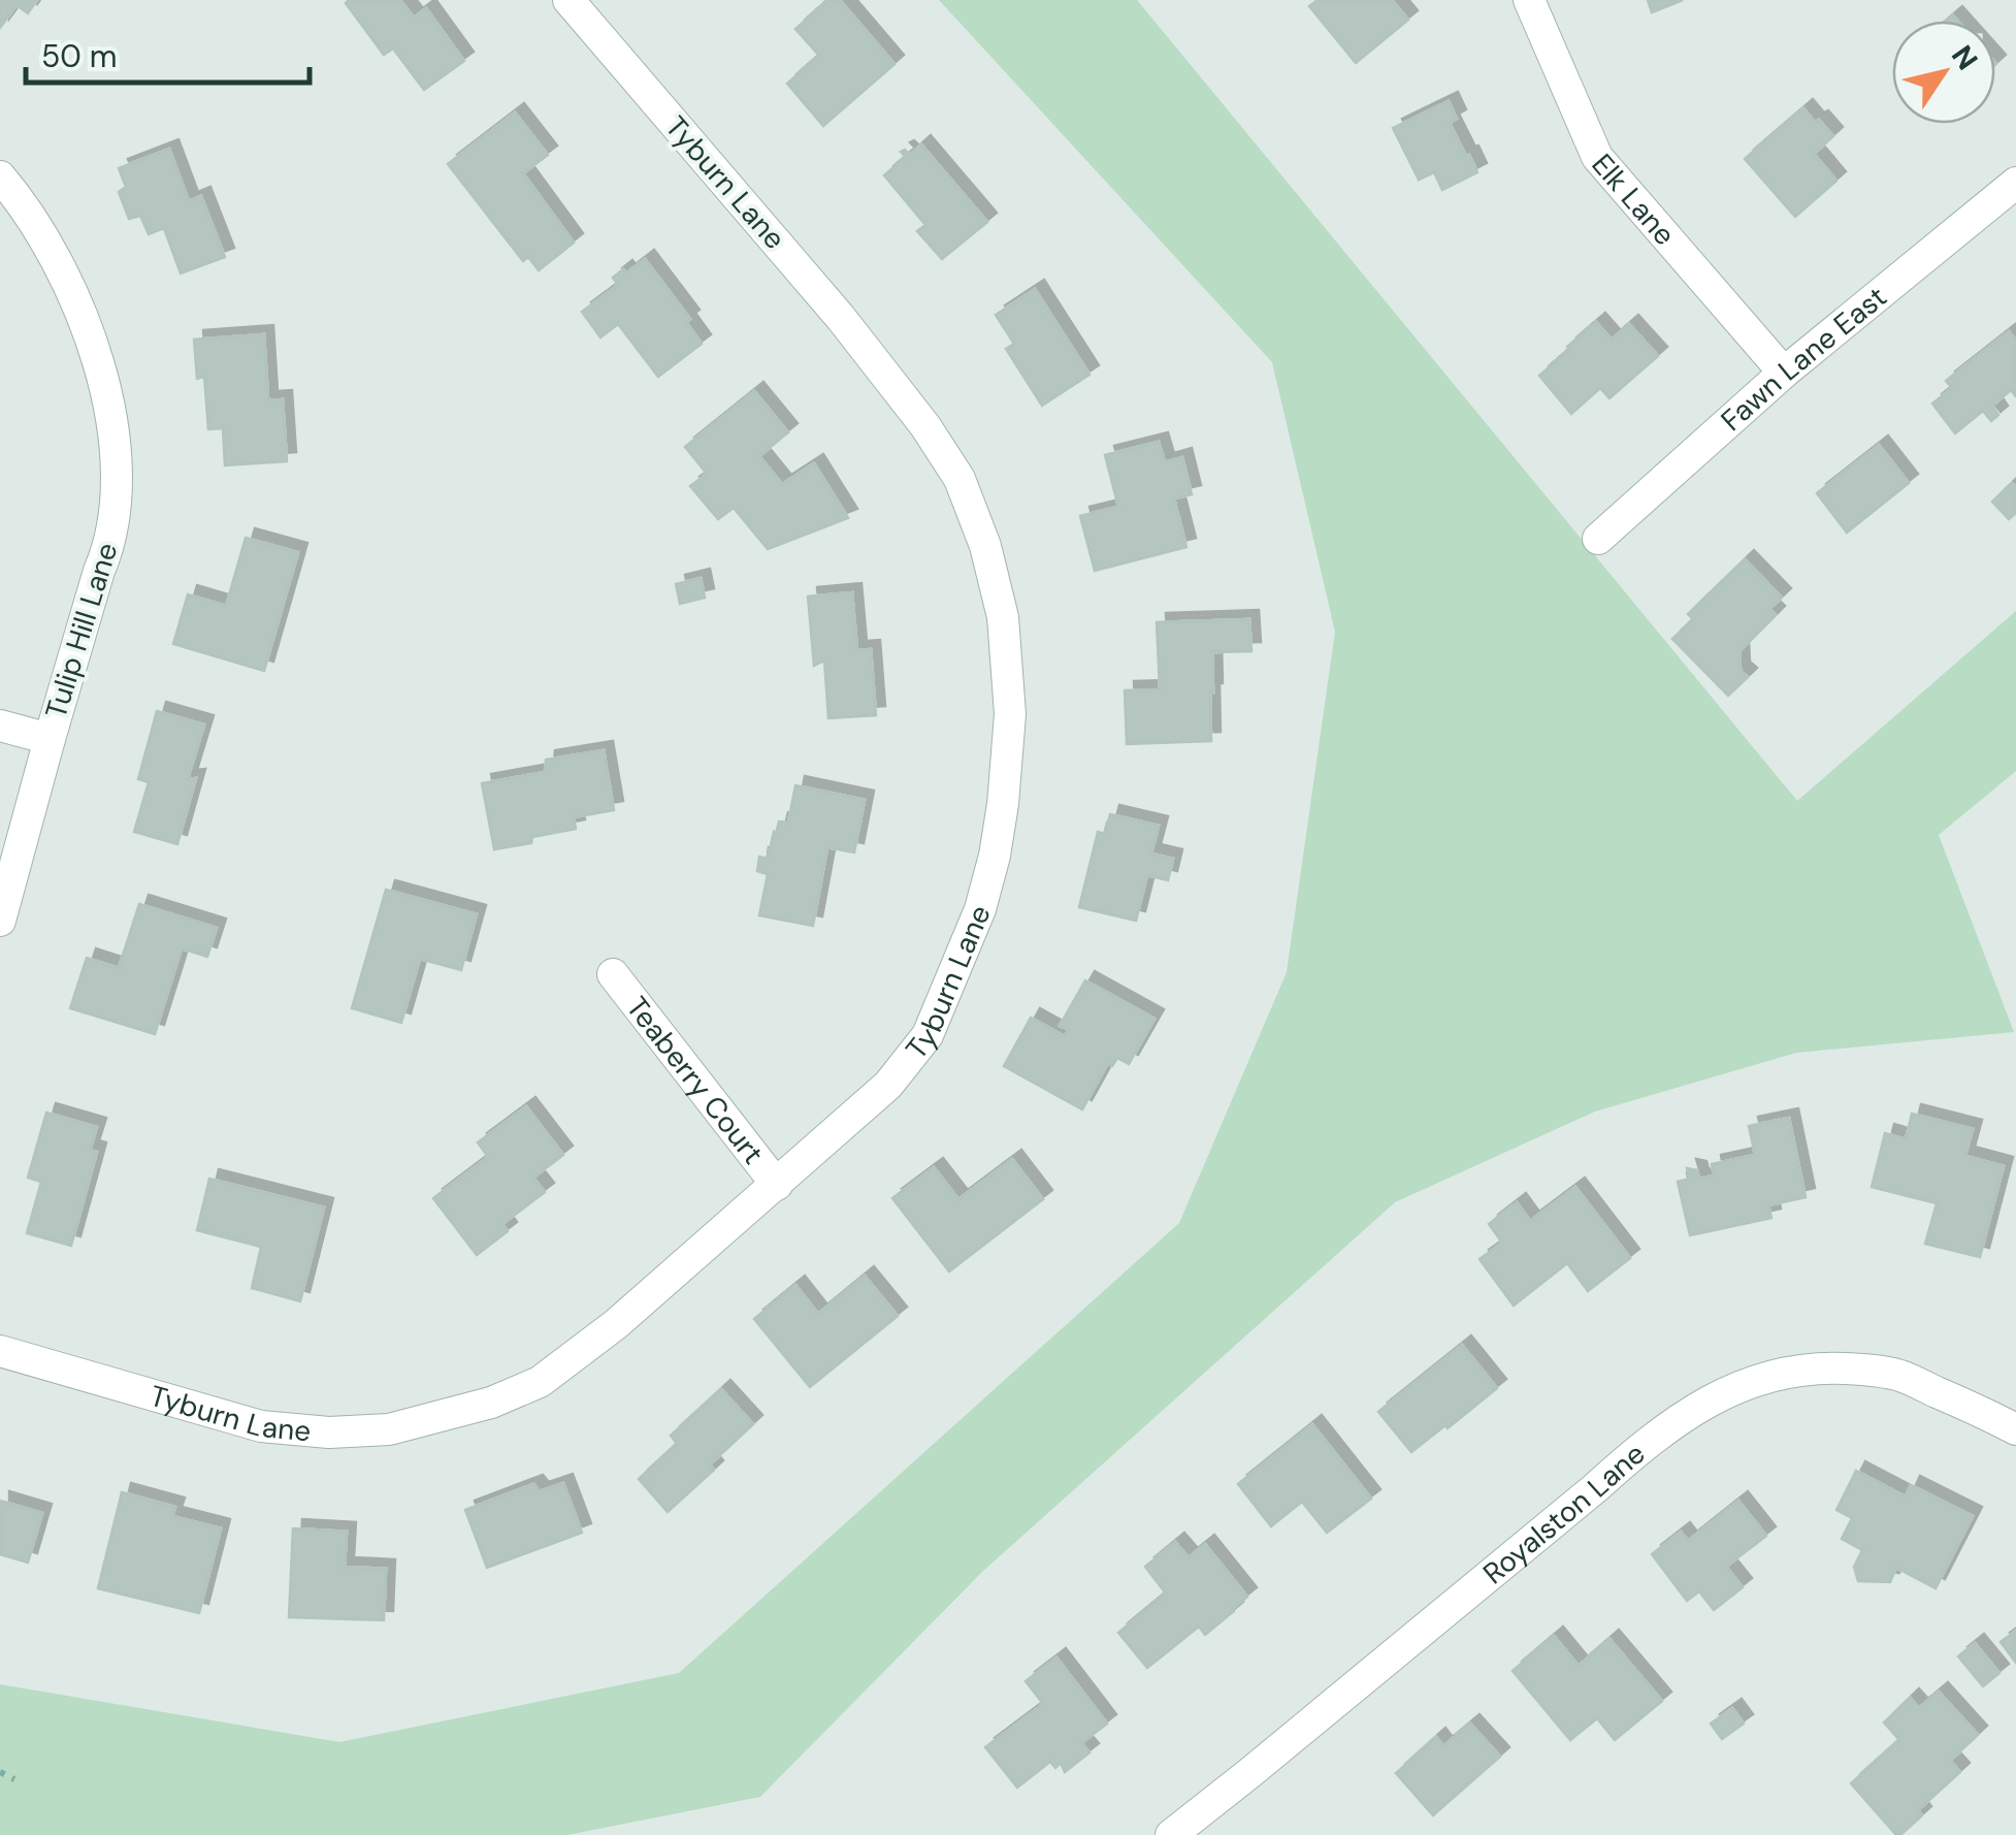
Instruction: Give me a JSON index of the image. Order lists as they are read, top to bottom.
{
  "streets": {
    "street": [
      "Tyburn Lane",
      "Elk Lane",
      "Fawn Lane East",
      "Tulip Hill Lane",
      "Teaberry Court",
      "Royalston Lane"
    ]
  },
  "crossings": [
    ["Tyburn Lane", "Teaberry Court"],
    ["Elk Lane", "Fawn Lane East"]
  ],
  "scale_bar": "50 m",
  "north": "top right"
}
